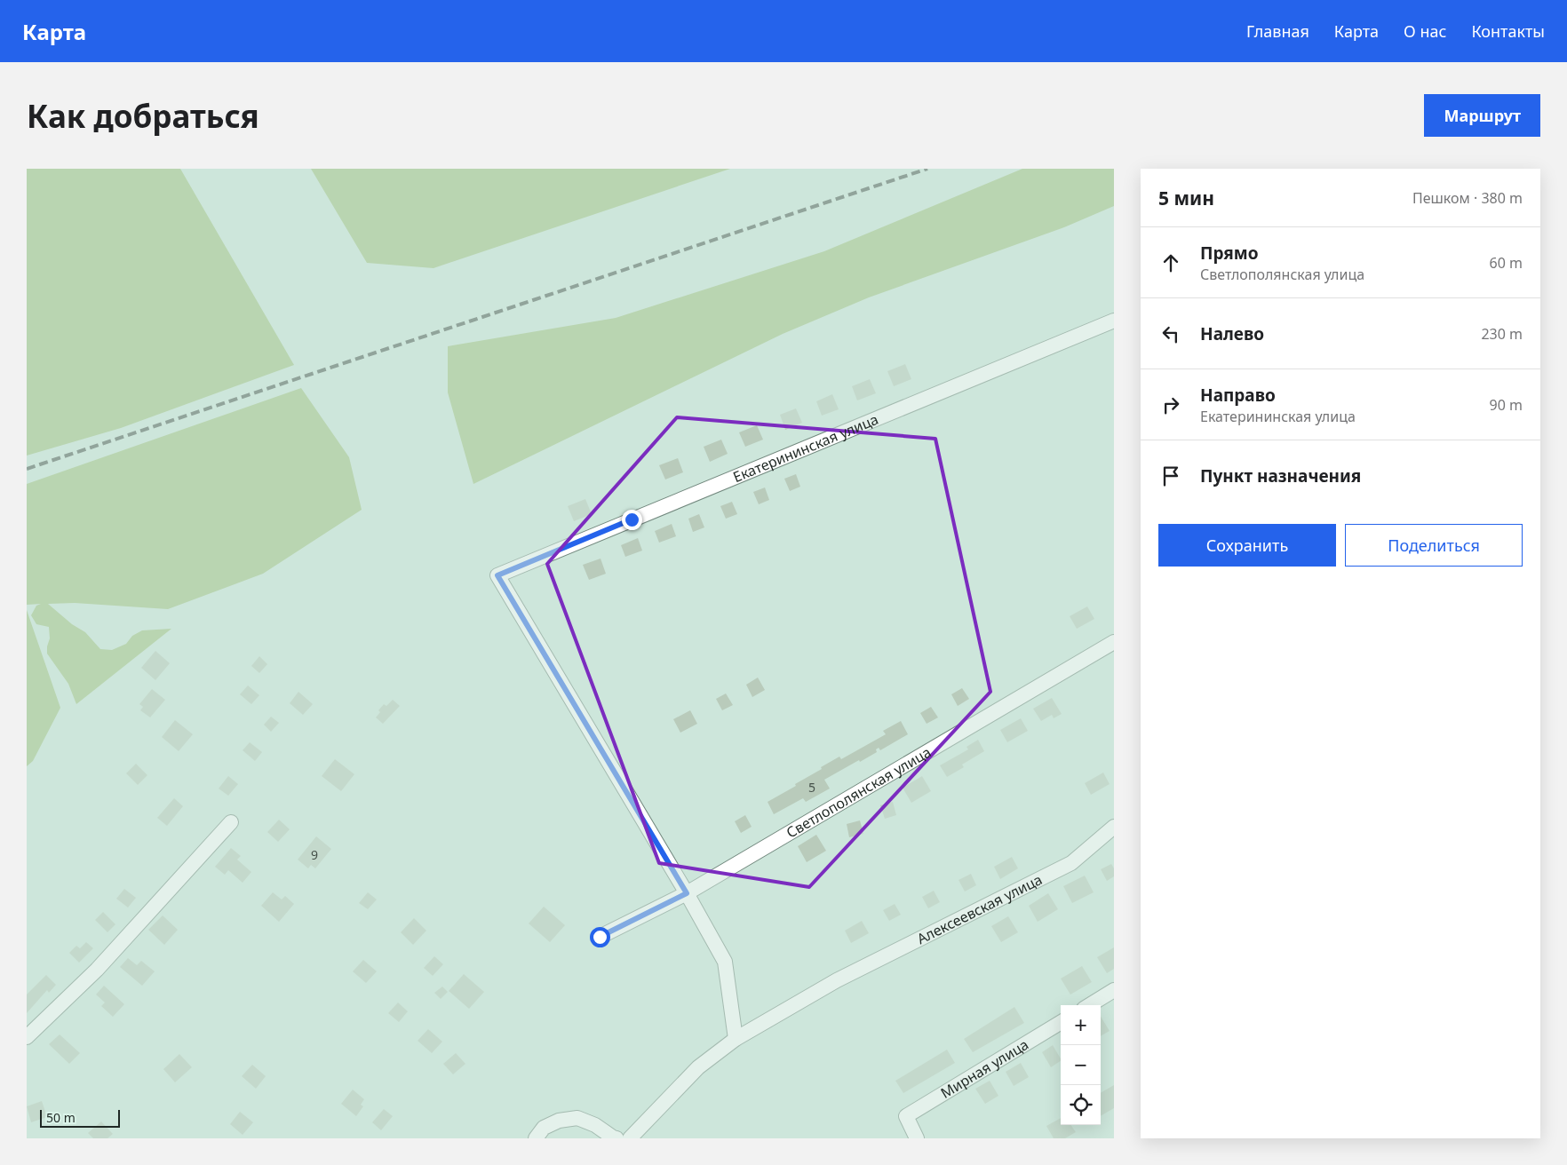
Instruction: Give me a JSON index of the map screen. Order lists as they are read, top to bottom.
{
  "streets": {
    "street": [
      "Екатерининская улица",
      "Светлополянская улица",
      "Алексеевская улица",
      "Мирная улица"
    ]
  },
  "crossings": [
    ["Екатерининская улица", "Светлополянская улица"]
  ],
  "house_numbers": ["5", "9"],
  "scale_bar": "50 m",
  "page": {
    "header": "Карта",
    "nav": [
      "Главная",
      "Карта",
      "О нас",
      "Контакты"
    ],
    "buttons": [
      "Маршрут",
      ["Сохранить", "Поделиться"]
    ],
    "title": "Как добраться",
    "heading": ["5 мин", "Пешком · 380 m"],
    "list": [
      ["Прямо", "Светлополянская улица", "60 m"],
      ["Налево", "230 m"],
      ["Направо", "Екатерининская улица", "90 m"],
      "Пункт назначения"
    ],
    "map_buttons": ["+", "−"],
    "scale": "50 m"
  }
}
